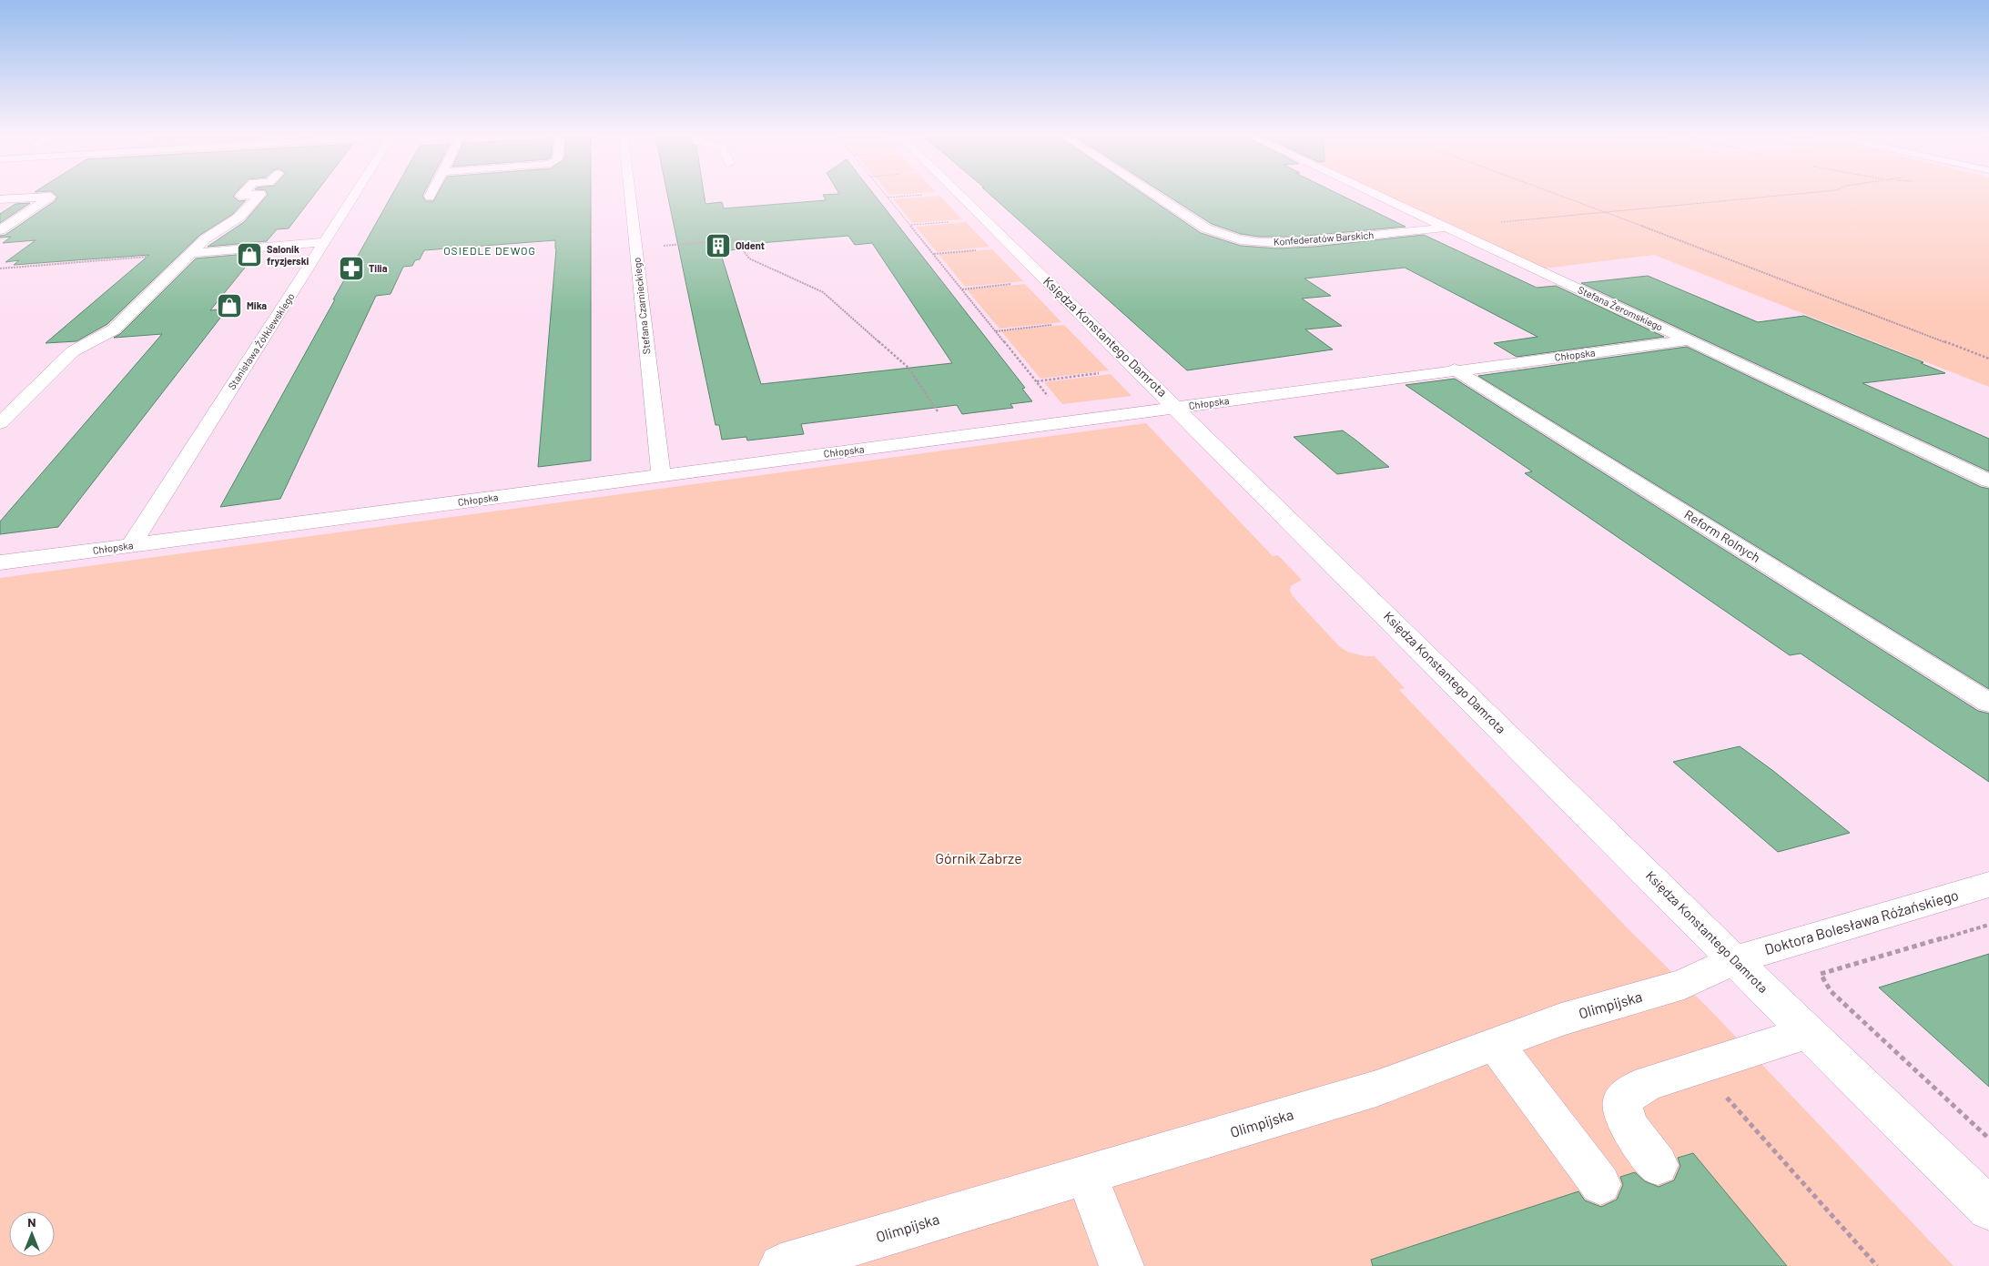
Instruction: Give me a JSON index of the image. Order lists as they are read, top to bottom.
{
  "streets": {
    "street": [
      "Konfederatów Barskich",
      "Stefana Czarnieckiego",
      "Stefana Żeromskiego",
      "Księdza Konstantego Damrota",
      "Stanisława Żółkiewskiego",
      "Chłopska",
      "Reform Rolnych",
      "Doktora Bolesława Różańskiego",
      "Olimpijska"
    ]
  },
  "crossings": [
    ["Konfederatów Barskich", "Stefana Żeromskiego"],
    ["Stefana Czarnieckiego", "Chłopska"],
    ["Stefana Żeromskiego", "Chłopska"],
    ["Księdza Konstantego Damrota", "Chłopska"],
    ["Księdza Konstantego Damrota", "Doktora Bolesława Różańskiego"],
    ["Księdza Konstantego Damrota", "Olimpijska"],
    ["Stanisława Żółkiewskiego", "Chłopska"],
    ["Chłopska", "Reform Rolnych"],
    ["Doktora Bolesława Różańskiego", "Olimpijska"]
  ],
  "districts": ["OSIEDLE DEWOG"],
  "parks": ["Górnik Zabrze"],
  "places": {
    "building": ["Oldent"],
    "shop": ["Salonik fryzjerski", "Mika"],
    "pharmacy": ["Tilia"]
  },
  "north": "top"
}
